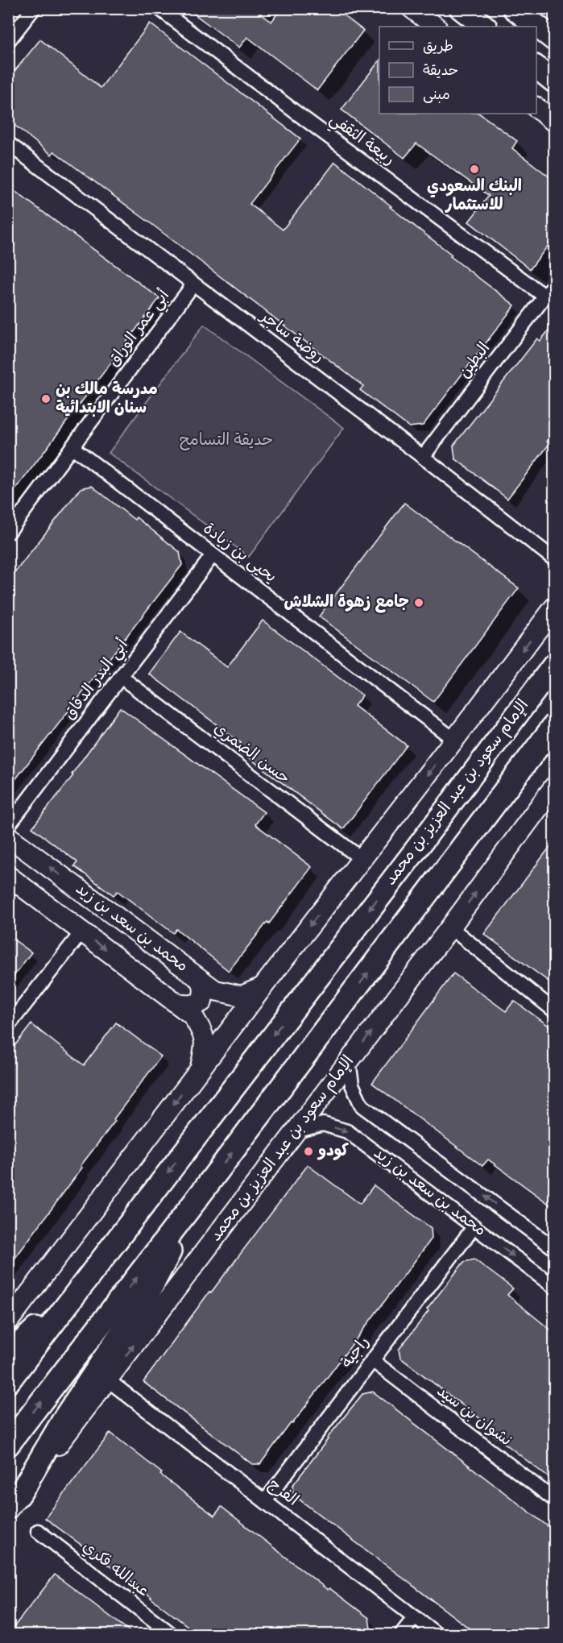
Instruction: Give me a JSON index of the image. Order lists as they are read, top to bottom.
{
  "streets": {
    "main road": ["الإمام سعود بن عبد العزيز بن محمد"],
    "street": [
      "ربيعة الثقفي",
      "أبي عمر الوراق",
      "روضة ساجر",
      "البطين",
      "يحيى بن زيادة",
      "أبي البدر الدقاق",
      "حسن الضمري",
      "محمد بن سعد بن زيد",
      "راجية",
      "نشوان بن سيد",
      "الفرج",
      "عبدالله فكري"
    ]
  },
  "crossings": [
    ["ربيعة الثقفي", "البطين"],
    ["أبي عمر الوراق", "روضة ساجر"],
    ["أبي عمر الوراق", "يحيى بن زيادة"],
    ["روضة ساجر", "البطين"],
    ["يحيى بن زيادة", "أبي البدر الدقاق"],
    ["أبي البدر الدقاق", "حسن الضمري"],
    ["الإمام سعود بن عبد العزيز بن محمد", "محمد بن سعد بن زيد"],
    ["الإمام سعود بن عبد العزيز بن محمد", "الفرج"],
    ["محمد بن سعد بن زيد", "راجية"],
    ["راجية", "نشوان بن سيد"],
    ["راجية", "الفرج"]
  ],
  "parks": ["حديقة التسامح"],
  "places": [
    "البنك السعودي للاستثمار",
    "مدرسة مالك بن سنان الابتدائية",
    "جامع زهوة الشلاش",
    "كودو"
  ],
  "legend": ["طريق", "حديقة", "مبنى"]
}
